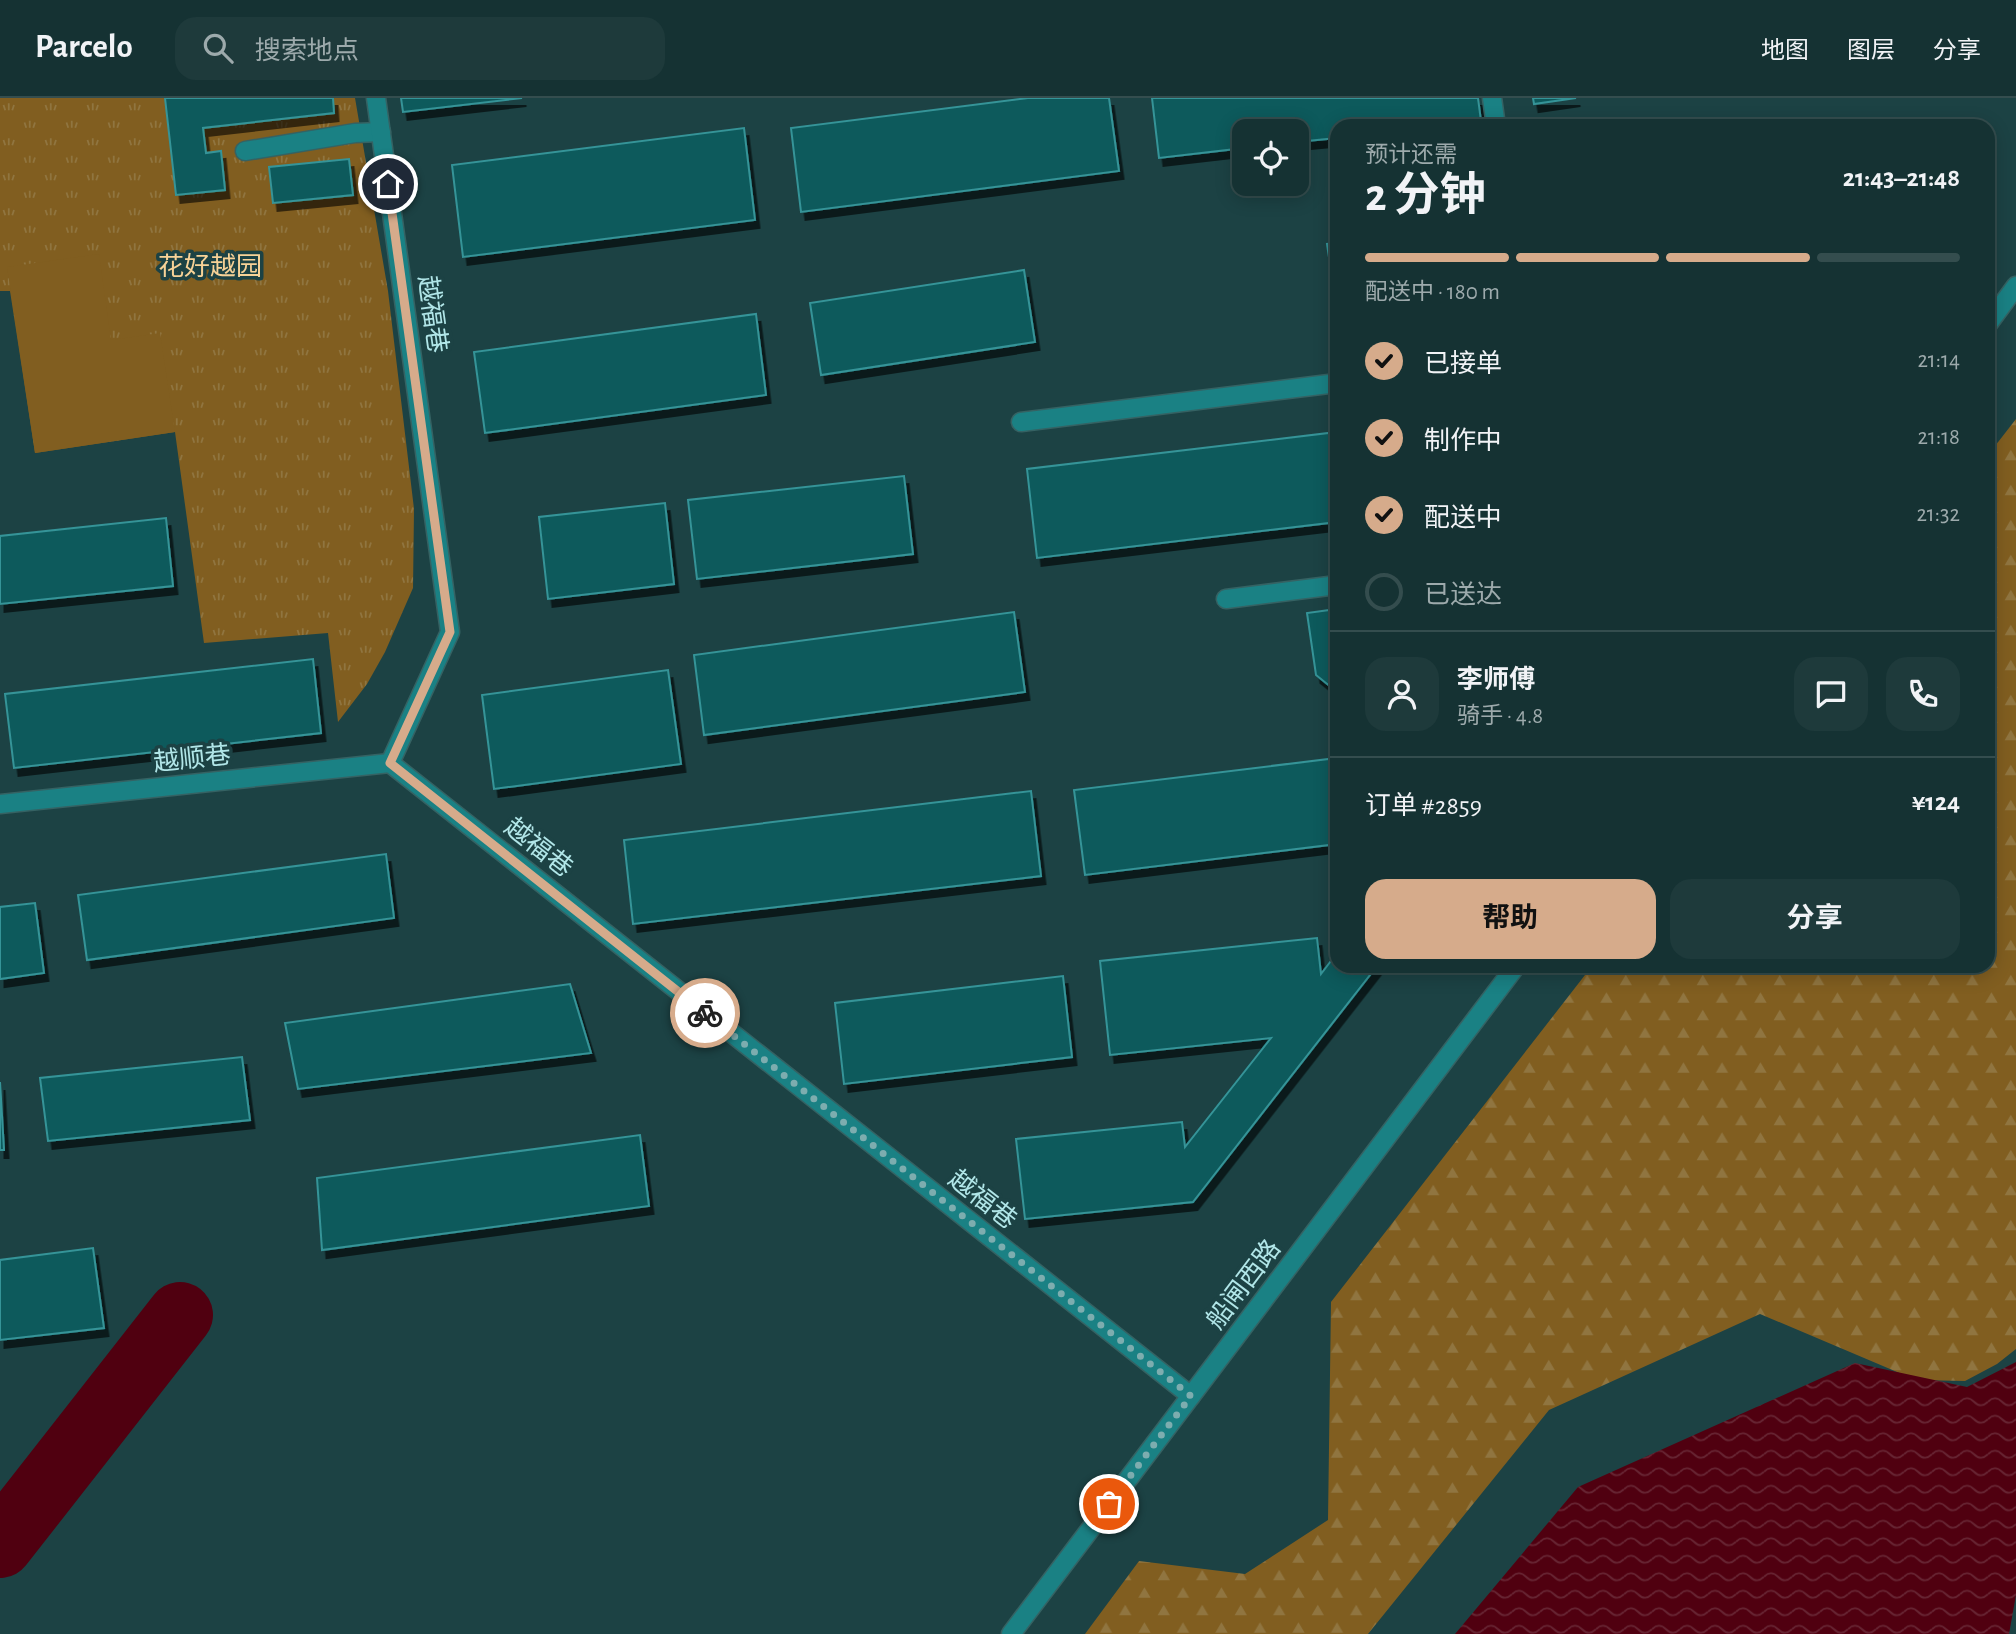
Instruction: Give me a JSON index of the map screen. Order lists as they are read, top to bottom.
{
  "streets": {
    "street": ["越福巷", "越顺巷", "船闸西路"]
  },
  "crossings": [
    ["越福巷", "越顺巷"],
    ["越福巷", "船闸西路"]
  ],
  "parks": ["花好越园"],
  "page": {
    "header": "Parcelo",
    "search": "搜索地点",
    "nav": ["地图", "图层", "分享"],
    "heading": ["2 分钟", "预计还需", "21:43–21:48"],
    "panel": [
      "李师傅",
      "骑手 · 4.8",
      "订单 #2859",
      "¥124"
    ],
    "bar": "配送中 · 180 m",
    "list": [
      ["已接单", "21:14"],
      ["制作中", "21:18"],
      ["配送中", "21:32"],
      "已送达"
    ],
    "buttons": ["帮助", "分享"]
  }
}
